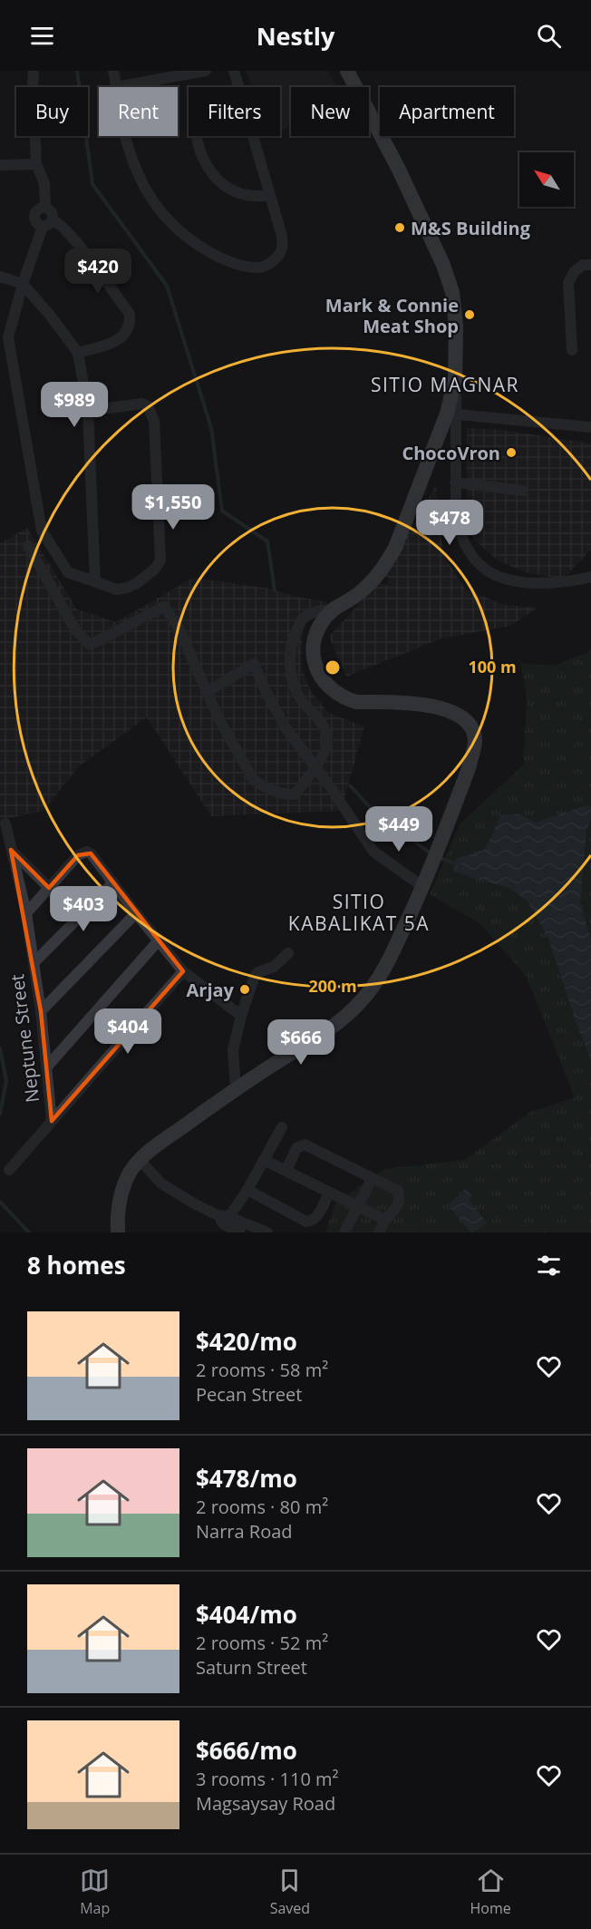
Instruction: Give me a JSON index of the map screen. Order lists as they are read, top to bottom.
{
  "streets": {
    "street": ["Neptune Street"]
  },
  "districts": ["SITIO MAGNAR", "SITIO KABALIKAT 5A"],
  "places": [
    "M&S Building",
    "Mark & Connie Meat Shop",
    "ChocoVron",
    "Arjay"
  ],
  "north": "top left",
  "page": {
    "header": "Nestly",
    "chip": [
      "Buy",
      "Rent",
      "Filters",
      "New",
      "Apartment"
    ],
    "price": [
      "$420",
      "$989",
      "$1,550",
      "$478",
      "$449",
      "$403",
      "$404",
      "$666"
    ],
    "heading": "8 homes",
    "list": [
      {
        "name": "$420/mo",
        "note": "2 rooms · 58 m² · Pecan Street"
      },
      {
        "name": "$478/mo",
        "note": "2 rooms · 80 m² · Narra Road"
      },
      {
        "name": "$404/mo",
        "note": "2 rooms · 52 m² · Saturn Street"
      },
      {
        "name": "$666/mo",
        "note": "3 rooms · 110 m² · Magsaysay Road"
      }
    ],
    "tabs": ["Map", "Saved", "Home"]
  },
  "rings": ["100 m", "200 m"]
}
